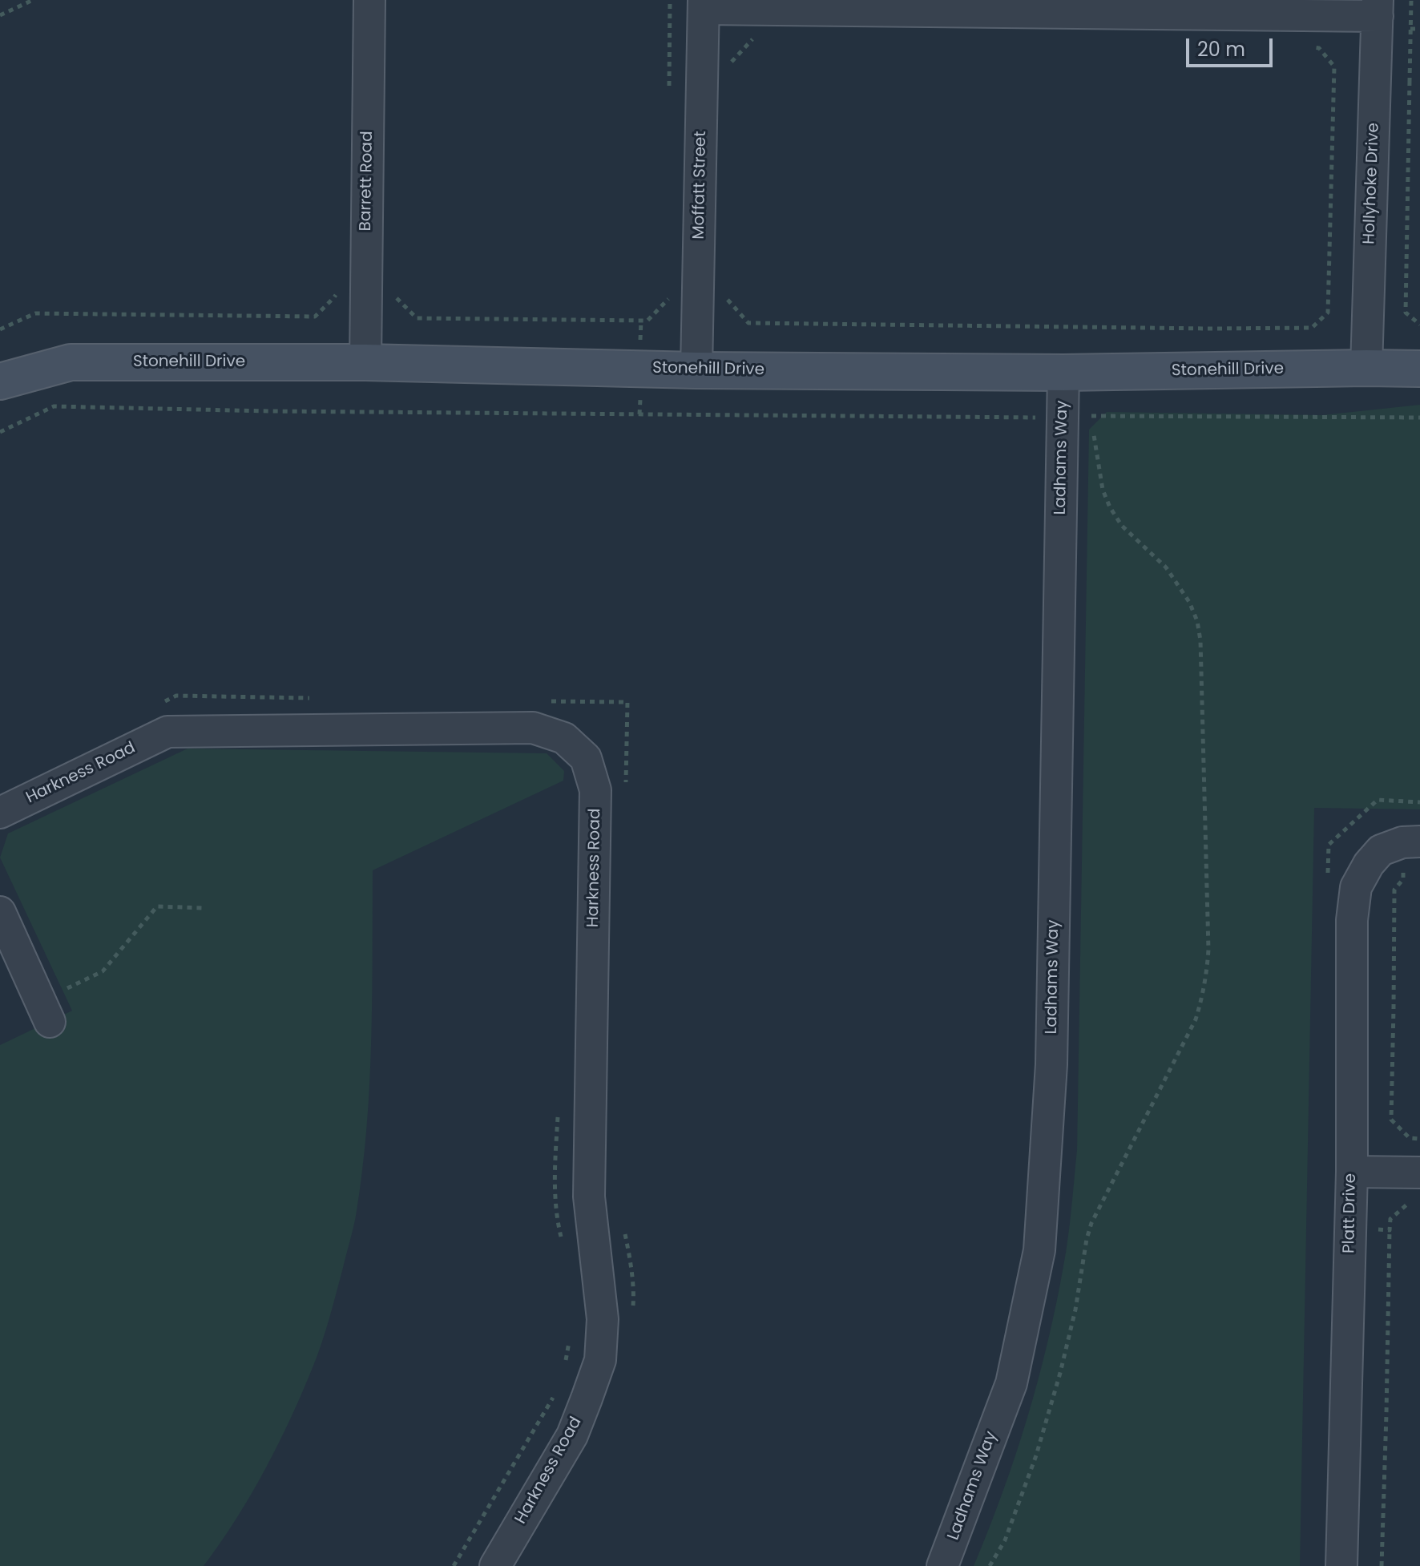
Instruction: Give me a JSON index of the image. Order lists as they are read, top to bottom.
{
  "streets": {
    "street": [
      "Barrett Road",
      "Hollyhoke Drive",
      "Moffatt Street",
      "Stonehill Drive",
      "Ladhams Way",
      "Harkness Road",
      "Platt Drive"
    ]
  },
  "crossings": [
    ["Barrett Road", "Stonehill Drive"],
    ["Hollyhoke Drive", "Stonehill Drive"],
    ["Moffatt Street", "Stonehill Drive"],
    ["Stonehill Drive", "Ladhams Way"]
  ],
  "scale_bar": "20 m"
}
